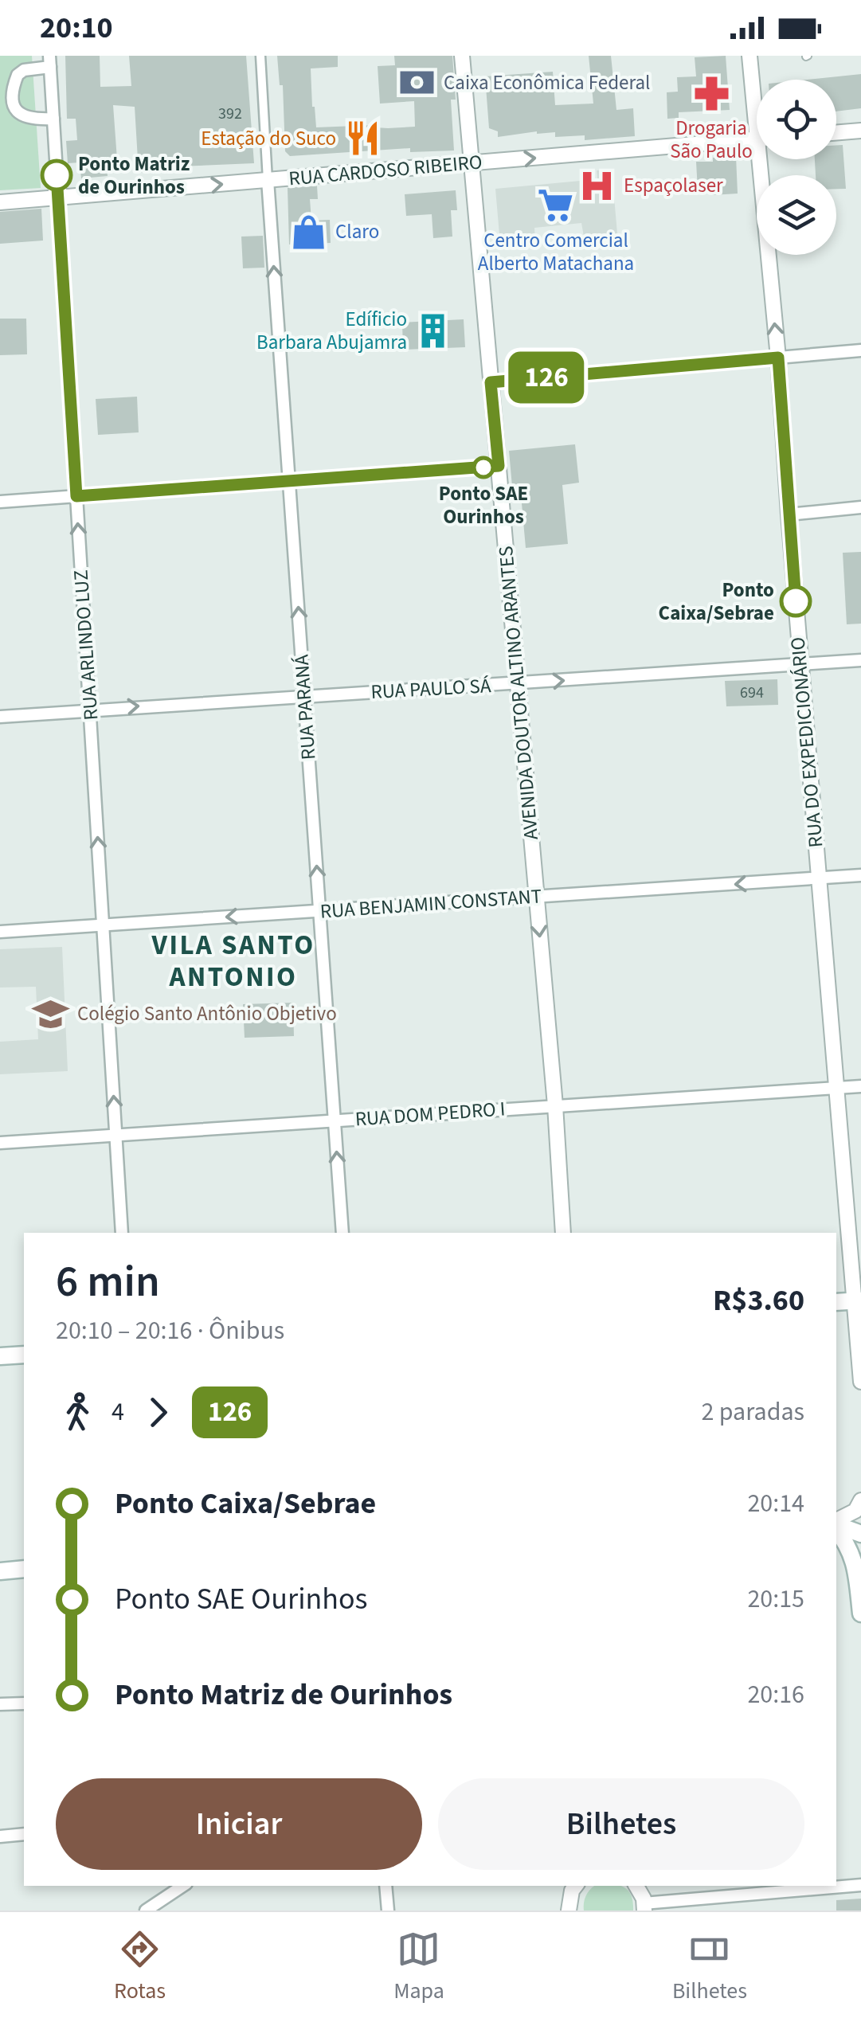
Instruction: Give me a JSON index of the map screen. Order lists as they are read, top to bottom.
{
  "streets": {
    "street": [
      "RUA CARDOSO RIBEIRO",
      "RUA ARLINDO LUZ",
      "RUA PAULO SÁ",
      "AVENIDA DOUTOR ALTINO ARANTES",
      "RUA PARANÁ",
      "RUA DO EXPEDICIONÁRIO",
      "RUA BENJAMIN CONSTANT",
      "RUA DOM PEDRO I"
    ]
  },
  "crossings": [
    ["RUA CARDOSO RIBEIRO", "RUA ARLINDO LUZ"],
    ["RUA CARDOSO RIBEIRO", "AVENIDA DOUTOR ALTINO ARANTES"],
    ["RUA CARDOSO RIBEIRO", "RUA PARANÁ"],
    ["RUA ARLINDO LUZ", "RUA PAULO SÁ"],
    ["RUA ARLINDO LUZ", "RUA BENJAMIN CONSTANT"],
    ["RUA ARLINDO LUZ", "RUA DOM PEDRO I"],
    ["RUA PAULO SÁ", "AVENIDA DOUTOR ALTINO ARANTES"],
    ["RUA PAULO SÁ", "RUA PARANÁ"],
    ["RUA PAULO SÁ", "RUA DO EXPEDICIONÁRIO"],
    ["AVENIDA DOUTOR ALTINO ARANTES", "RUA BENJAMIN CONSTANT"],
    ["AVENIDA DOUTOR ALTINO ARANTES", "RUA DOM PEDRO I"],
    ["RUA PARANÁ", "RUA BENJAMIN CONSTANT"],
    ["RUA PARANÁ", "RUA DOM PEDRO I"],
    ["RUA DO EXPEDICIONÁRIO", "RUA BENJAMIN CONSTANT"],
    ["RUA DO EXPEDICIONÁRIO", "RUA DOM PEDRO I"]
  ],
  "one_way": [
    "RUA CARDOSO RIBEIRO",
    "RUA ARLINDO LUZ",
    "RUA PAULO SÁ",
    "RUA PARANÁ",
    "RUA BENJAMIN CONSTANT"
  ],
  "districts": ["VILA SANTO ANTONIO"],
  "places": {
    "bank": ["Caixa Econômica Federal"],
    "pharmacy": ["Drogaria São Paulo"],
    "restaurant": ["Estação do Suco"],
    "other": ["Ponto Matriz de Ourinhos", "Ponto SAE Ourinhos", "Ponto Caixa/Sebrae"],
    "hospital": ["Espaçolaser"],
    "supermarket": ["Centro Comercial Alberto Matachana"],
    "shop": ["Claro"],
    "building": ["Edíficio Barbara Abujamra"],
    "school or university": ["Colégio Santo Antônio Objetivo"]
  },
  "lines": ["bus line 126"],
  "house_numbers": ["392", "694"],
  "page": {
    "status": "20:10",
    "on_map": "126",
    "heading": ["6 min", "20:10 – 20:16 · Ônibus", "R$3.60"],
    "legs": ["4", "126", "2 paradas"],
    "list": [
      {
        "name": "Ponto Caixa/Sebrae",
        "value": "20:14"
      },
      {
        "name": "Ponto SAE Ourinhos",
        "value": "20:15"
      },
      {
        "name": "Ponto Matriz de Ourinhos",
        "value": "20:16"
      }
    ],
    "buttons": ["Iniciar", "Bilhetes"],
    "tabs": ["Rotas", "Mapa", "Bilhetes"]
  }
}
